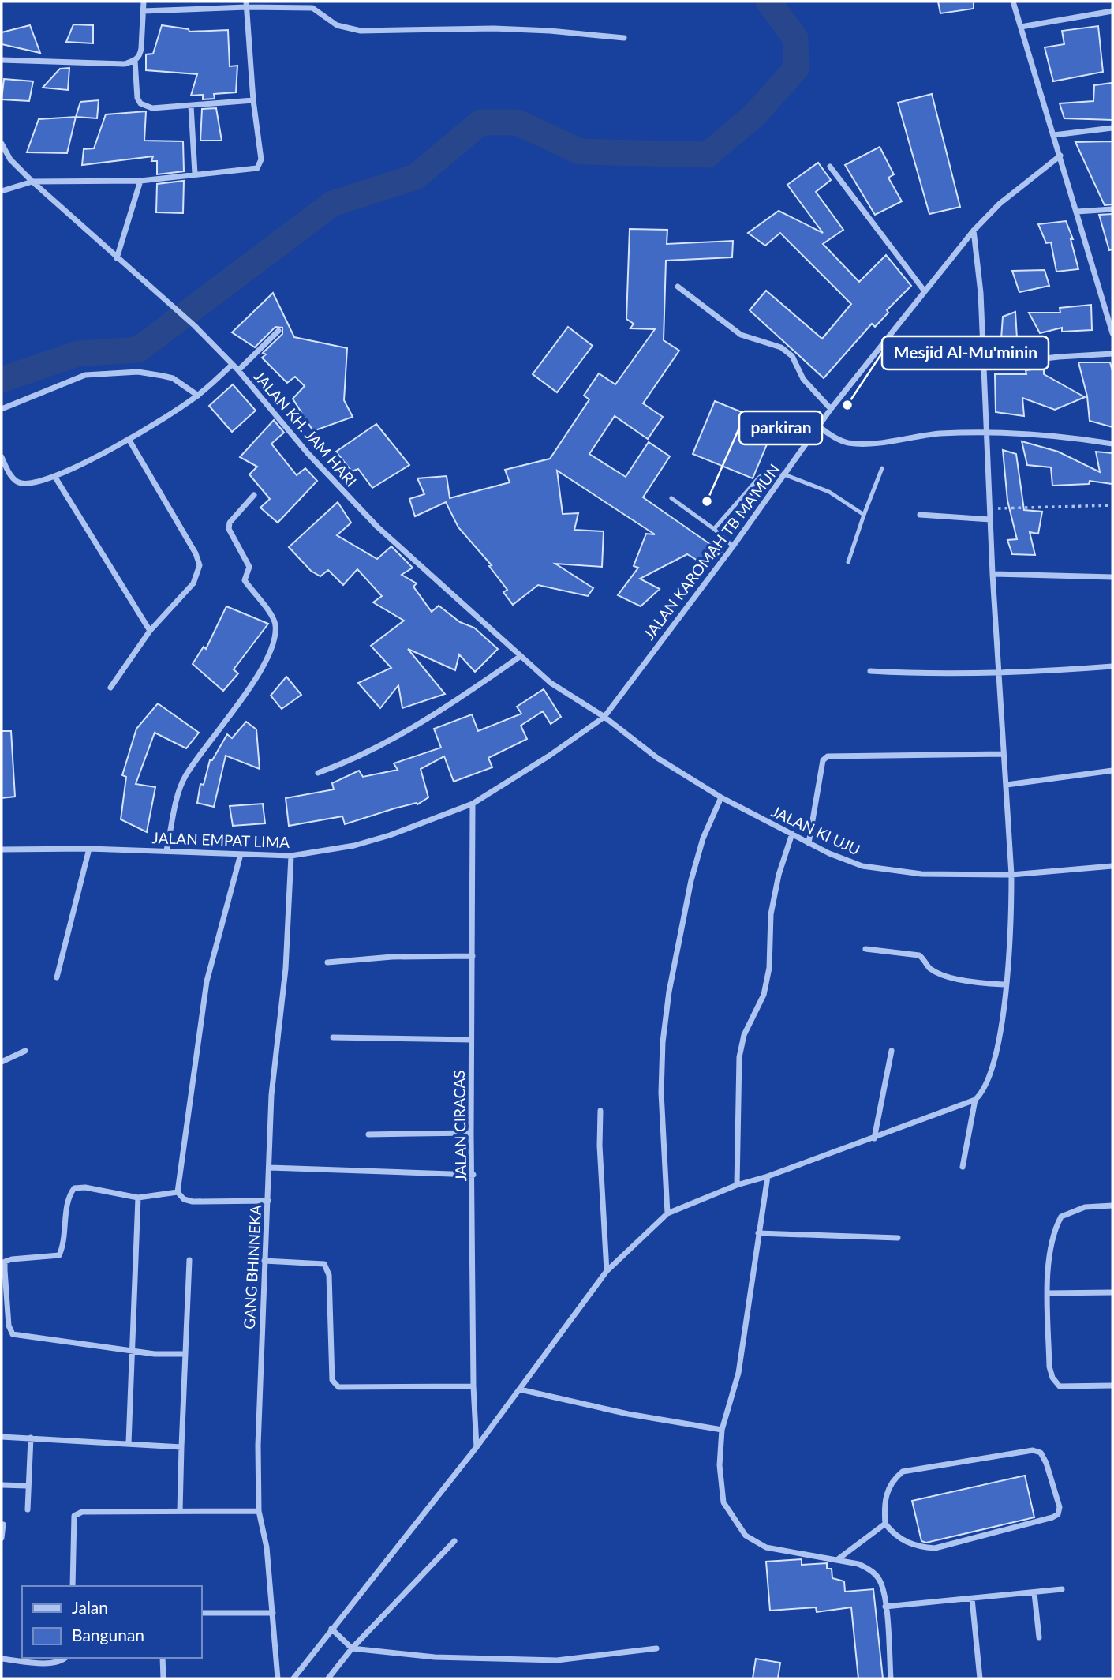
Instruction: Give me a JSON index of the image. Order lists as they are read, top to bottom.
{
  "streets": {
    "street": [
      "JALAN KH. JAM HARI",
      "JALAN KAROMAH TB MA'MUN",
      "JALAN KI UJU",
      "JALAN EMPAT LIMA",
      "JALAN CIRACAS",
      "GANG BHINNEKA"
    ]
  },
  "crossings": [
    ["JALAN KH. JAM HARI", "JALAN KAROMAH TB MA'MUN"],
    ["JALAN KH. JAM HARI", "JALAN KI UJU"],
    ["JALAN KH. JAM HARI", "JALAN EMPAT LIMA"],
    ["JALAN KAROMAH TB MA'MUN", "JALAN KI UJU"],
    ["JALAN KAROMAH TB MA'MUN", "JALAN EMPAT LIMA"],
    ["JALAN KI UJU", "JALAN EMPAT LIMA"],
    ["JALAN EMPAT LIMA", "JALAN CIRACAS"],
    ["JALAN EMPAT LIMA", "GANG BHINNEKA"]
  ],
  "places": ["Mesjid Al-Mu'minin", "parkiran"],
  "legend": ["Jalan", "Bangunan"]
}
